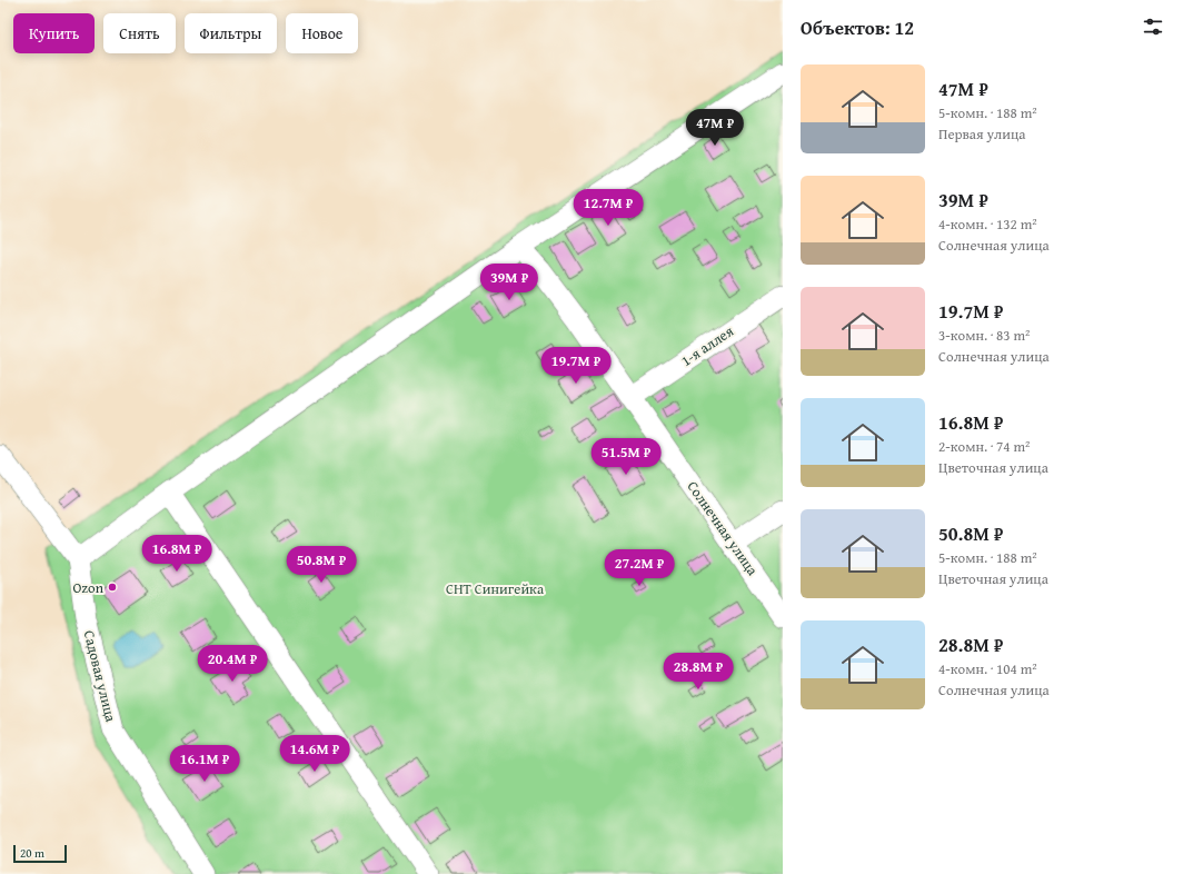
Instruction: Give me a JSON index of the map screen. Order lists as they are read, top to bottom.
{
  "streets": {
    "street": ["1-я аллея", "Солнечная улица", "Садовая улица"]
  },
  "crossings": [
    ["1-я аллея", "Солнечная улица"]
  ],
  "parks": ["СНТ Синигейка"],
  "places": ["Ozon"],
  "scale_bar": "20 m",
  "page": {
    "heading": "Объектов: 12",
    "chip": [
      "Купить",
      "Снять",
      "Фильтры",
      "Новое"
    ],
    "list": [
      {
        "name": "47M ₽",
        "note": "5-комн. · 188 m² · Первая улица"
      },
      {
        "name": "39M ₽",
        "note": "4-комн. · 132 m² · Солнечная улица"
      },
      {
        "name": "19.7M ₽",
        "note": "3-комн. · 83 m² · Солнечная улица"
      },
      {
        "name": "16.8M ₽",
        "note": "2-комн. · 74 m² · Цветочная улица"
      },
      {
        "name": "50.8M ₽",
        "note": "5-комн. · 188 m² · Цветочная улица"
      },
      {
        "name": "28.8M ₽",
        "note": "4-комн. · 104 m² · Солнечная улица"
      }
    ],
    "price": [
      "47M ₽",
      "12.7M ₽",
      "39M ₽",
      "19.7M ₽",
      "51.5M ₽",
      "16.8M ₽",
      "50.8M ₽",
      "27.2M ₽",
      "20.4M ₽",
      "28.8M ₽",
      "14.6M ₽",
      "16.1M ₽"
    ],
    "scale": "20 m"
  }
}
